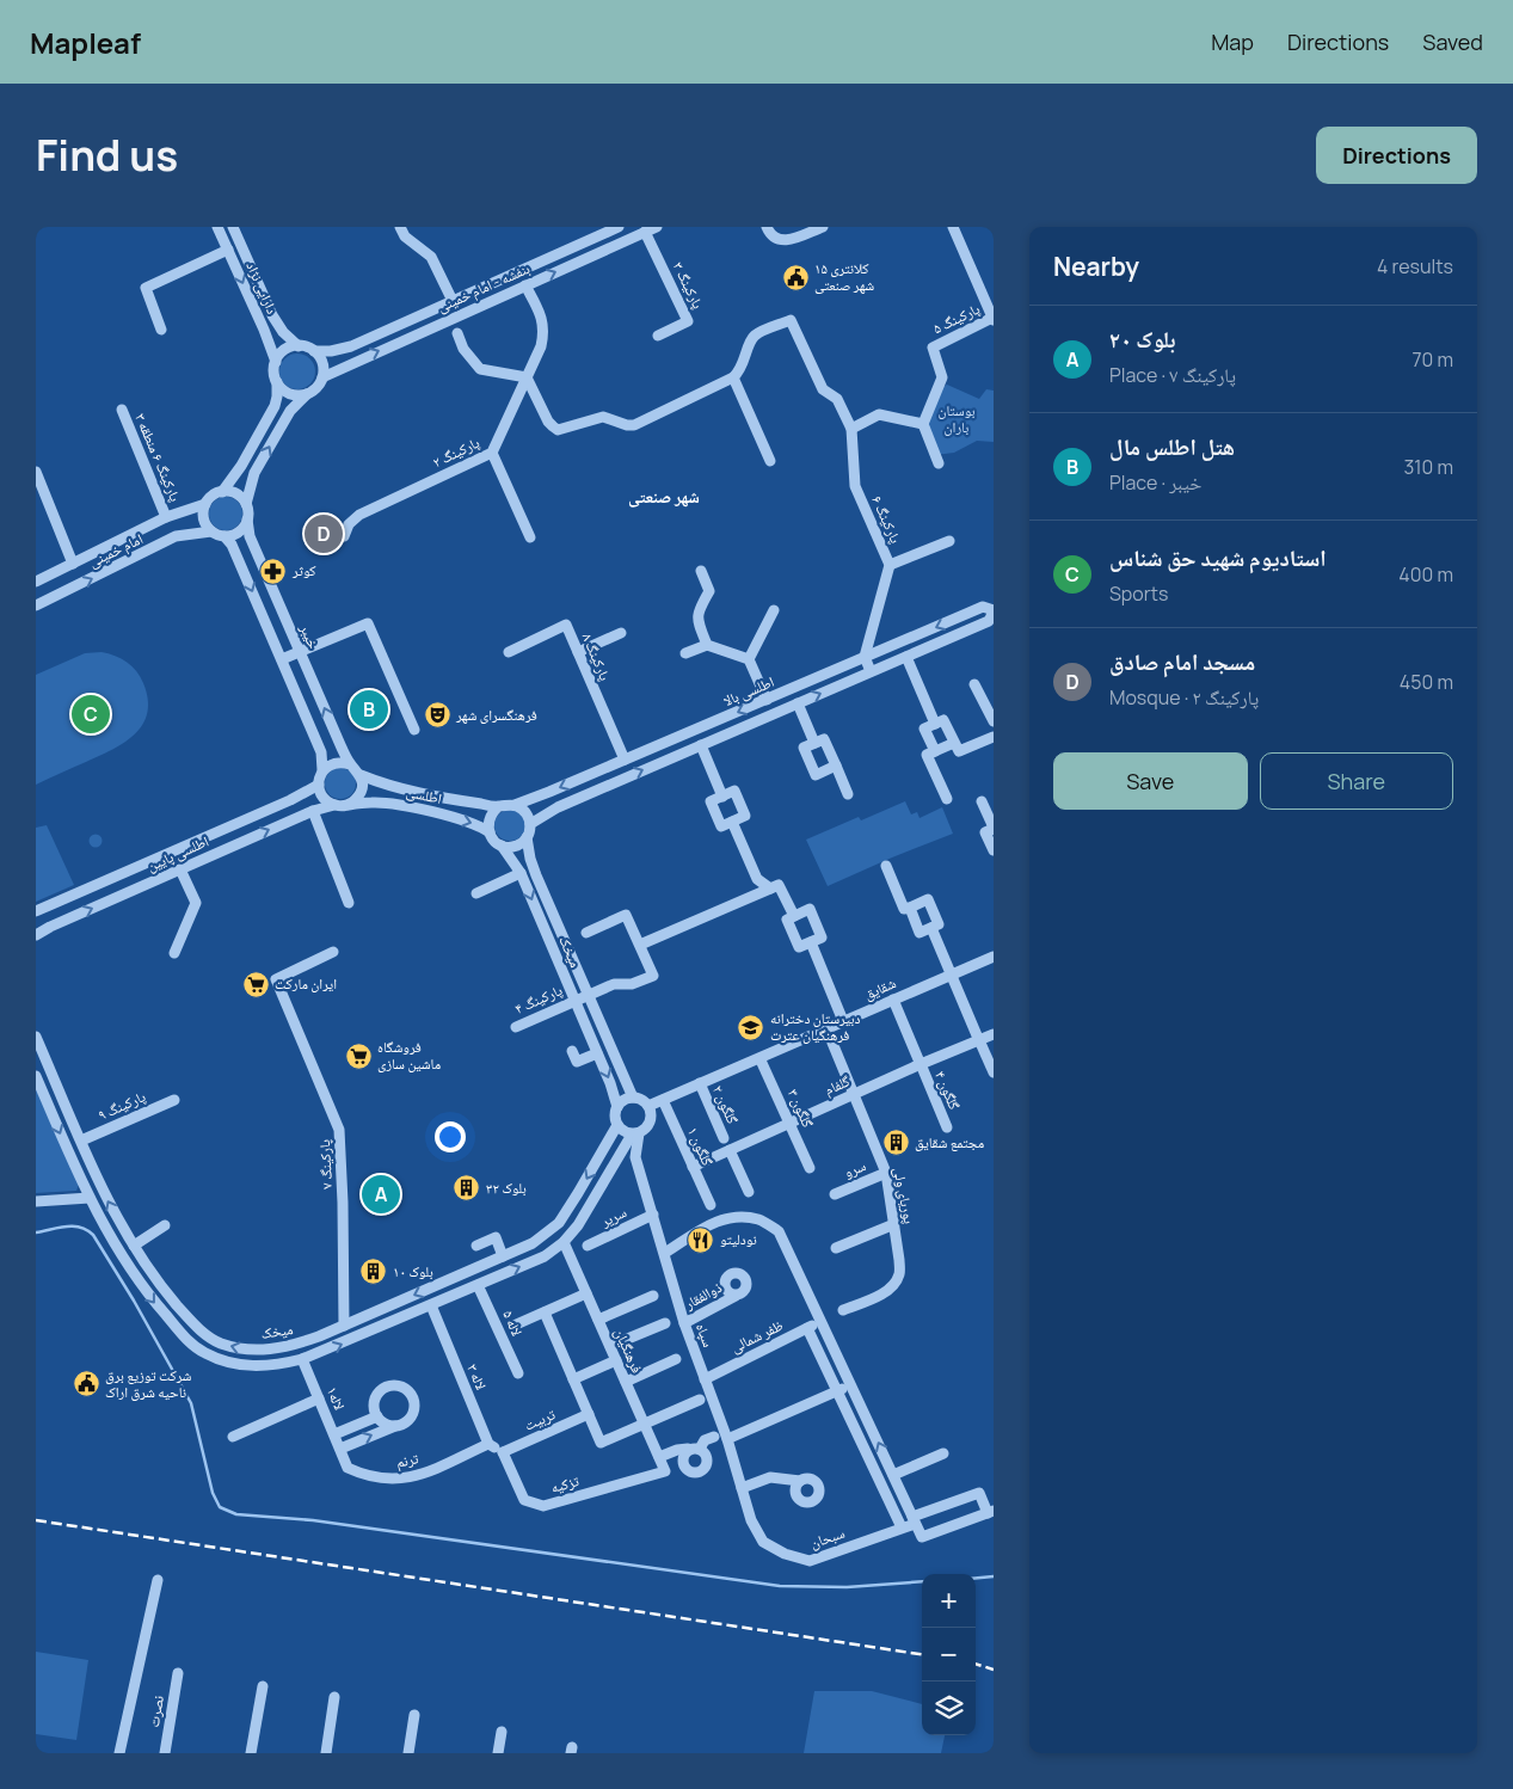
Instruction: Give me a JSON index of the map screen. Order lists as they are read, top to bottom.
{
  "streets": {
    "street": [
      "پارکینگ ۳",
      "دارایی نژاد",
      "بنفشه - امام خمینی",
      "پارکینگ ۵",
      "پارکینگ ۲",
      "پارکینگ ۶ منطقه ۳",
      "پارکینگ ۶",
      "امام خمینی",
      "خیبر",
      "پارکینگ ۸",
      "اطلسی بالا",
      "اطلسی",
      "اطلسی پایین",
      "میخک",
      "شقایق",
      "پارکینگ ۴",
      "گلفام",
      "گلگون ۴",
      "گلگون ۲",
      "پارکینگ ۹",
      "گلگون ۳",
      "گلگون ۱",
      "پارکینگ ۷",
      "سرو",
      "پوریای ولی",
      "سریر",
      "ذوالفقار",
      "لاله ۵",
      "سپاه",
      "ظفر شمالی",
      "فرهنگیان",
      "لاله ۳",
      "لاله۱",
      "تربیت",
      "ترنم",
      "تزکیه",
      "سبحان",
      "نصرت"
    ]
  },
  "crossings": [
    ["پارکینگ ۳", "بنفشه - امام خمینی"],
    ["دارایی نژاد", "بنفشه - امام خمینی"],
    ["بنفشه - امام خمینی", "پارکینگ ۲"],
    ["پارکینگ ۶ منطقه ۳", "امام خمینی"],
    ["پارکینگ ۶", "اطلسی بالا"],
    ["امام خمینی", "خیبر"],
    ["خیبر", "اطلسی"],
    ["خیبر", "اطلسی پایین"],
    ["پارکینگ ۸", "اطلسی بالا"],
    ["اطلسی بالا", "اطلسی"],
    ["اطلسی بالا", "میخک"],
    ["اطلسی", "اطلسی پایین"],
    ["اطلسی", "میخک"],
    ["میخک", "شقایق"],
    ["میخک", "پارکینگ ۴"],
    ["میخک", "پارکینگ ۹"],
    ["میخک", "پارکینگ ۷"],
    ["میخک", "سپاه"],
    ["شقایق", "گلگون ۴"],
    ["شقایق", "گلگون ۲"],
    ["شقایق", "گلگون ۱"],
    ["شقایق", "پوریای ولی"],
    ["شقایق", "سپاه"],
    ["گلفام", "گلگون ۴"],
    ["گلفام", "گلگون ۳"],
    ["گلفام", "گلگون ۱"],
    ["گلفام", "پوریای ولی"],
    ["سرو", "پوریای ولی"],
    ["سریر", "سپاه"],
    ["ذوالفقار", "سپاه"],
    ["سپاه", "ظفر شمالی"],
    ["سپاه", "سبحان"],
    ["فرهنگیان", "تزکیه"],
    ["لاله ۳", "ترنم"],
    ["لاله۱", "ترنم"],
    ["تربیت", "تزکیه"]
  ],
  "districts": ["شهر صنعتی"],
  "parks": ["بوستان باران"],
  "places": {
    "public building": ["کلانتری ۱۵ شهر صنعتی", "شرکت توزیع برق ناحیه شرق اراک"],
    "pharmacy": ["کوثر"],
    "theatre": ["فرهنگسرای شهر"],
    "supermarket": ["ایران مارکت", "فروشگاه ماشین سازی"],
    "school or university": ["دبیرستان دخترانه فرهنگیان عترت"],
    "building": ["مجتمع شقایق", "بلوک ۳۲", "بلوک ۱۰"],
    "restaurant": ["نودلیتو"]
  },
  "page": {
    "header": "Mapleaf",
    "nav": ["Map", "Directions", "Saved"],
    "title": "Find us",
    "buttons": [
      "Directions",
      ["Save", "Share"]
    ],
    "heading": ["Nearby", "4 results"],
    "list": [
      {
        "mark": "A",
        "name": "بلوک ۲۰",
        "note": "Place · پارکینگ ۷",
        "value": "70 m"
      },
      {
        "mark": "B",
        "name": "هتل اطلس مال",
        "note": "Place · خیبر",
        "value": "310 m"
      },
      {
        "mark": "C",
        "name": "استادیوم شهید حق شناس",
        "note": "Sports",
        "value": "400 m"
      },
      {
        "mark": "D",
        "name": "مسجد امام صادق",
        "note": "Mosque · پارکینگ ۲",
        "value": "450 m"
      }
    ],
    "pins": [
      "D",
      "B",
      "C",
      "A"
    ],
    "map_buttons": ["+", "−"]
  }
}
